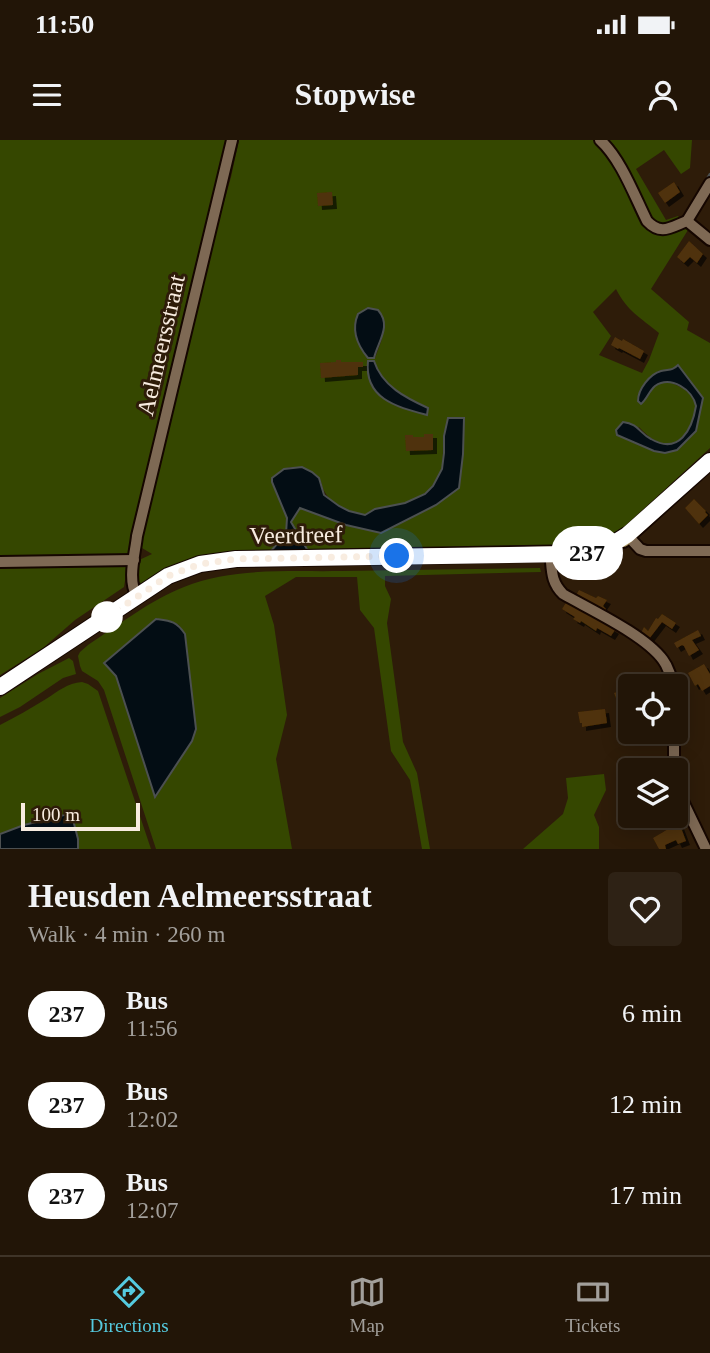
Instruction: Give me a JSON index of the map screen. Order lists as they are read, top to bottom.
{
  "streets": {
    "main road": ["Veerdreef"],
    "street": ["Aelmeersstraat"]
  },
  "lines": ["bus line 237"],
  "scale_bar": "100 m",
  "page": {
    "status": "11:50",
    "header": "Stopwise",
    "on_map": "237",
    "scale": "100 m",
    "heading": ["Heusden Aelmeersstraat", "Walk · 4 min · 260 m"],
    "list": [
      {
        "mark": "237",
        "name": "Bus",
        "note": "11:56",
        "value": "6 min"
      },
      {
        "mark": "237",
        "name": "Bus",
        "note": "12:02",
        "value": "12 min"
      },
      {
        "mark": "237",
        "name": "Bus",
        "note": "12:07",
        "value": "17 min"
      }
    ],
    "tabs": ["Directions", "Map", "Tickets"]
  }
}
